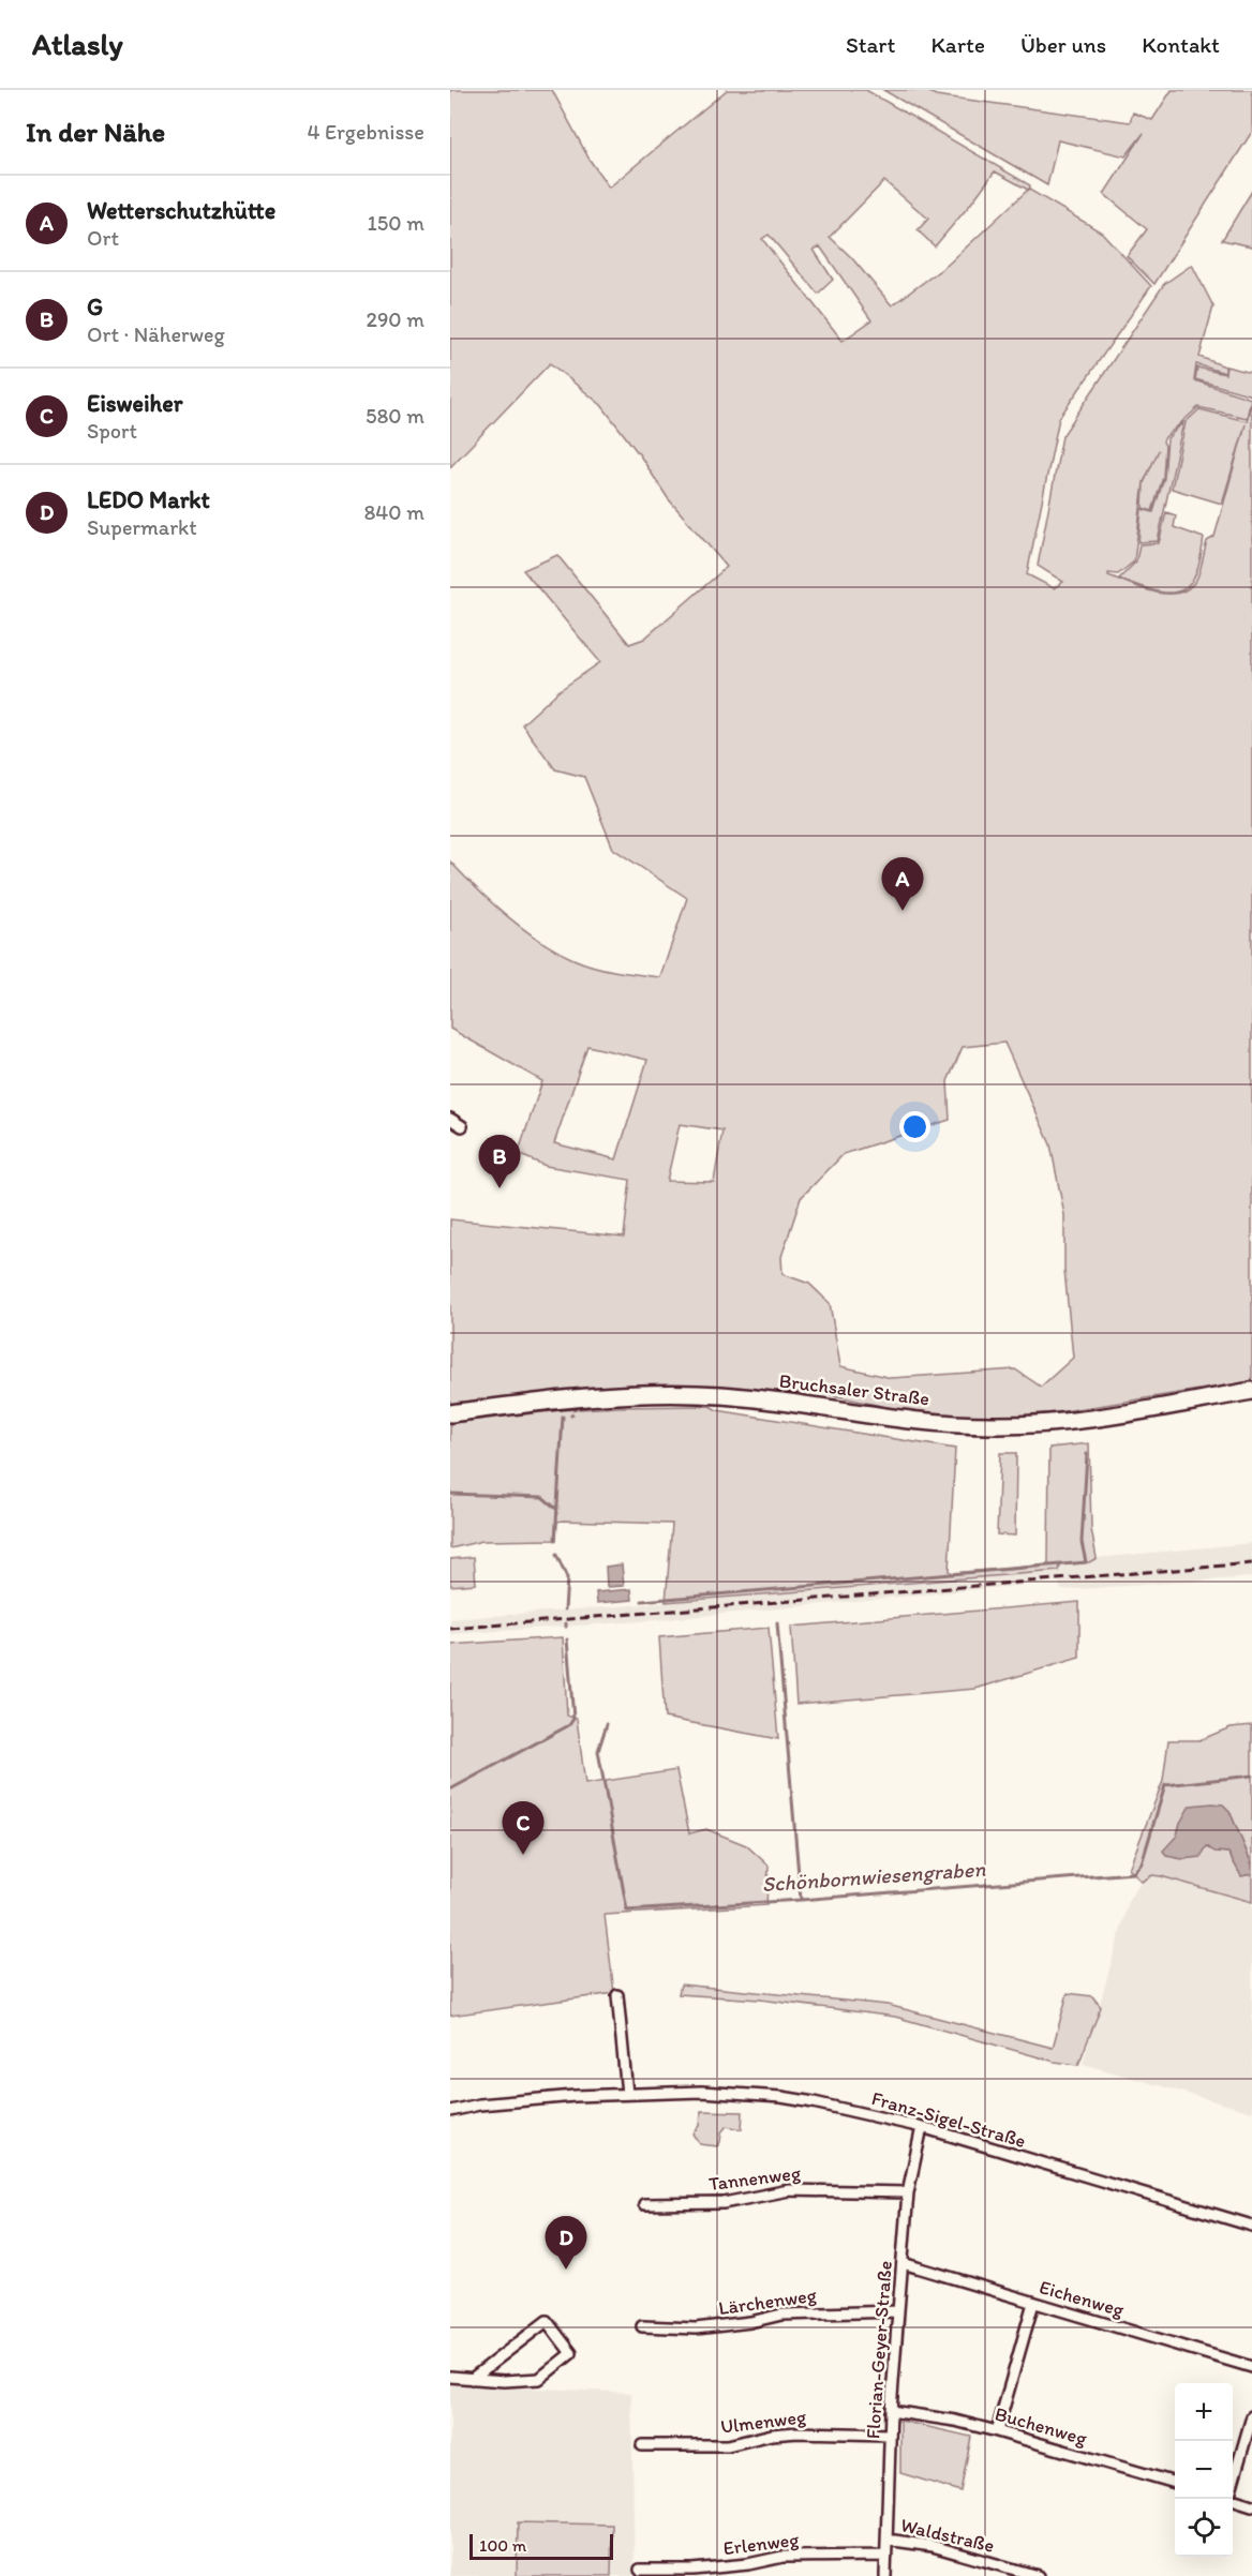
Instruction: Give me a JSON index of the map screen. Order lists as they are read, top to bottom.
{
  "streets": {
    "main road": ["Bruchsaler Straße"],
    "street": [
      "Franz-Sigel-Straße",
      "Tannenweg",
      "Eichenweg",
      "Lärchenweg",
      "Florian-Geyer-Straße",
      "Ulmenweg",
      "Buchenweg",
      "Waldstraße",
      "Erlenweg"
    ]
  },
  "crossings": [
    ["Franz-Sigel-Straße", "Florian-Geyer-Straße"],
    ["Tannenweg", "Florian-Geyer-Straße"],
    ["Eichenweg", "Florian-Geyer-Straße"],
    ["Lärchenweg", "Florian-Geyer-Straße"],
    ["Florian-Geyer-Straße", "Ulmenweg"],
    ["Florian-Geyer-Straße", "Buchenweg"],
    ["Florian-Geyer-Straße", "Waldstraße"],
    ["Florian-Geyer-Straße", "Erlenweg"]
  ],
  "water": ["Schönbornwiesengraben"],
  "scale_bar": "100 m",
  "page": {
    "header": "Atlasly",
    "nav": [
      "Start",
      "Karte",
      "Über uns",
      "Kontakt"
    ],
    "heading": ["In der Nähe", "4 Ergebnisse"],
    "list": [
      {
        "mark": "A",
        "name": "Wetterschutzhütte",
        "note": "Ort",
        "value": "150 m"
      },
      {
        "mark": "B",
        "name": "G",
        "note": "Ort · Näherweg",
        "value": "290 m"
      },
      {
        "mark": "C",
        "name": "Eisweiher",
        "note": "Sport",
        "value": "580 m"
      },
      {
        "mark": "D",
        "name": "LEDO Markt",
        "note": "Supermarkt",
        "value": "840 m"
      }
    ],
    "pins": [
      "A",
      "B",
      "C",
      "D"
    ],
    "map_buttons": ["+", "−"],
    "scale": "100 m"
  }
}
